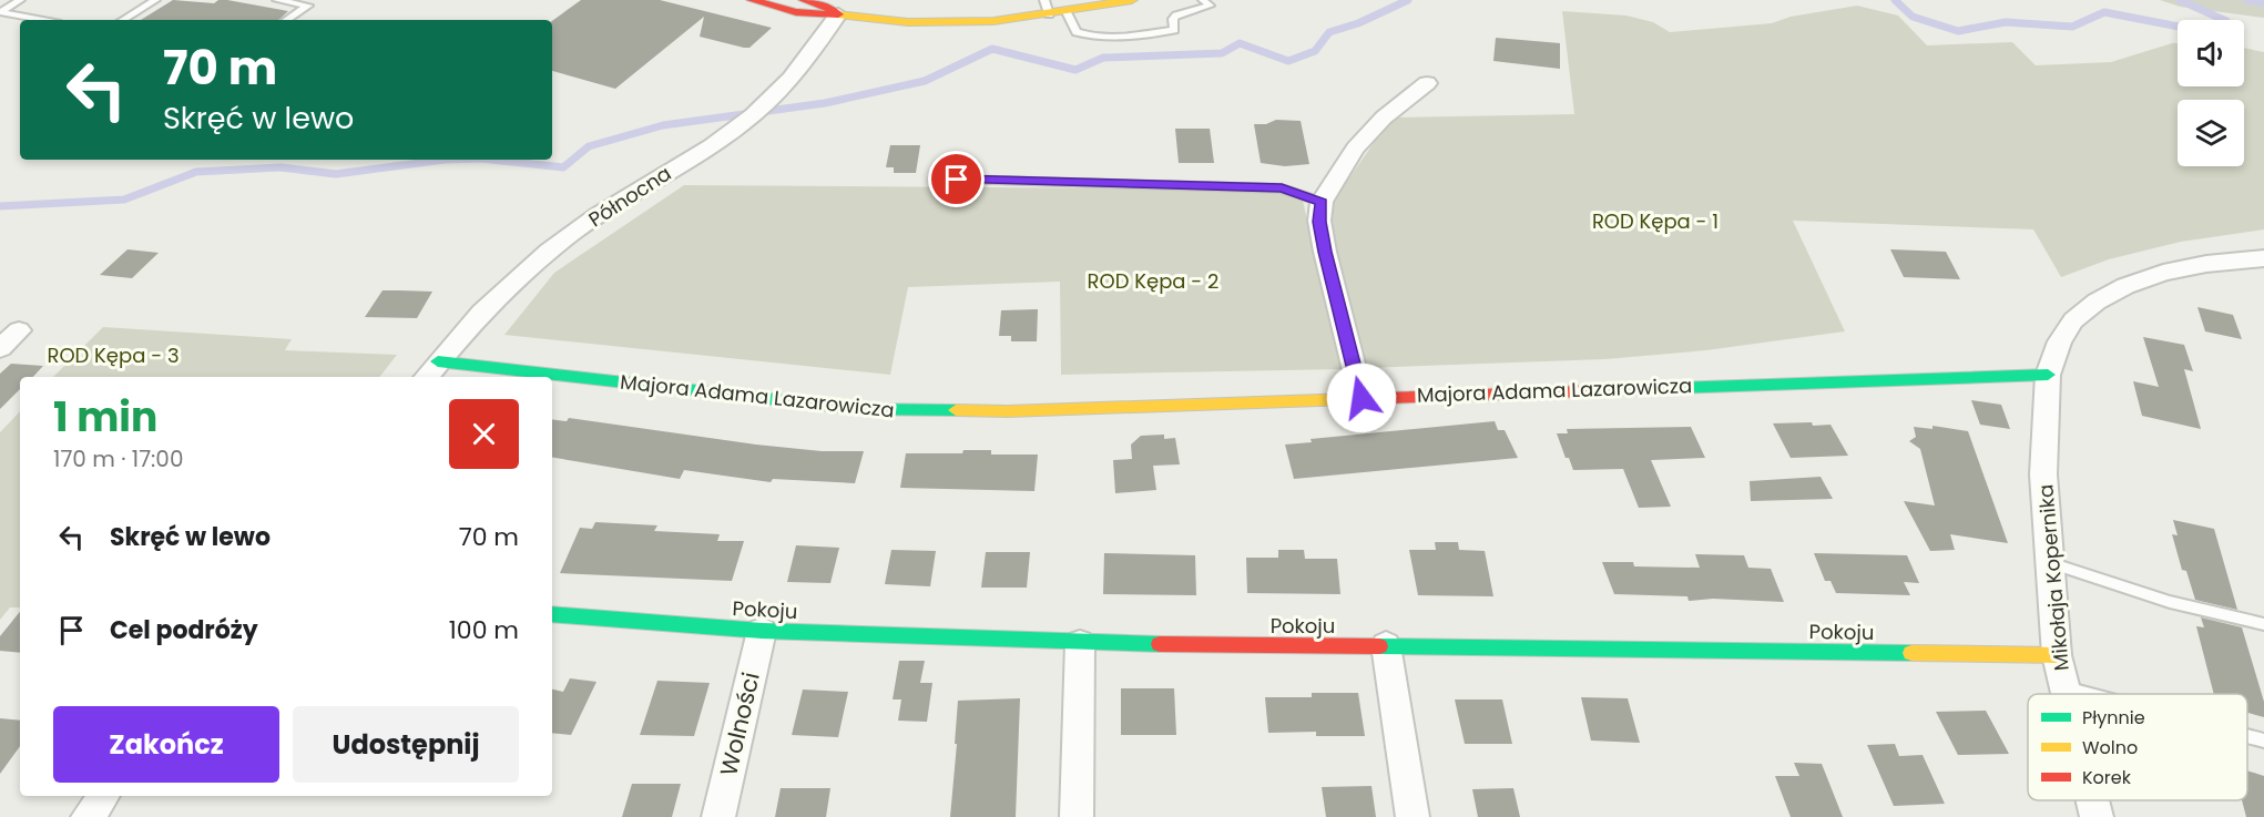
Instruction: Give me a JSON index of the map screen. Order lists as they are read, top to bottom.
{
  "streets": {
    "street": [
      "Północna",
      "Majora Adama Lazarowicza",
      "Mikołaja Kopernika",
      "Pokoju",
      "Wolności"
    ]
  },
  "crossings": [
    ["Północna", "Majora Adama Lazarowicza"],
    ["Majora Adama Lazarowicza", "Mikołaja Kopernika"],
    ["Mikołaja Kopernika", "Pokoju"],
    ["Pokoju", "Wolności"]
  ],
  "parks": ["ROD Kępa - 1", "ROD Kępa - 2", "ROD Kępa - 3"],
  "legend": ["Płynnie", "Wolno", "Korek"],
  "page": {
    "turn": ["70 m", "Skręć w lewo"],
    "heading": ["1 min", "170 m · 17:00"],
    "list": [
      {
        "name": "Skręć w lewo",
        "value": "70 m"
      },
      {
        "name": "Cel podróży",
        "value": "100 m"
      }
    ],
    "buttons": ["Zakończ", "Udostępnij"]
  }
}
